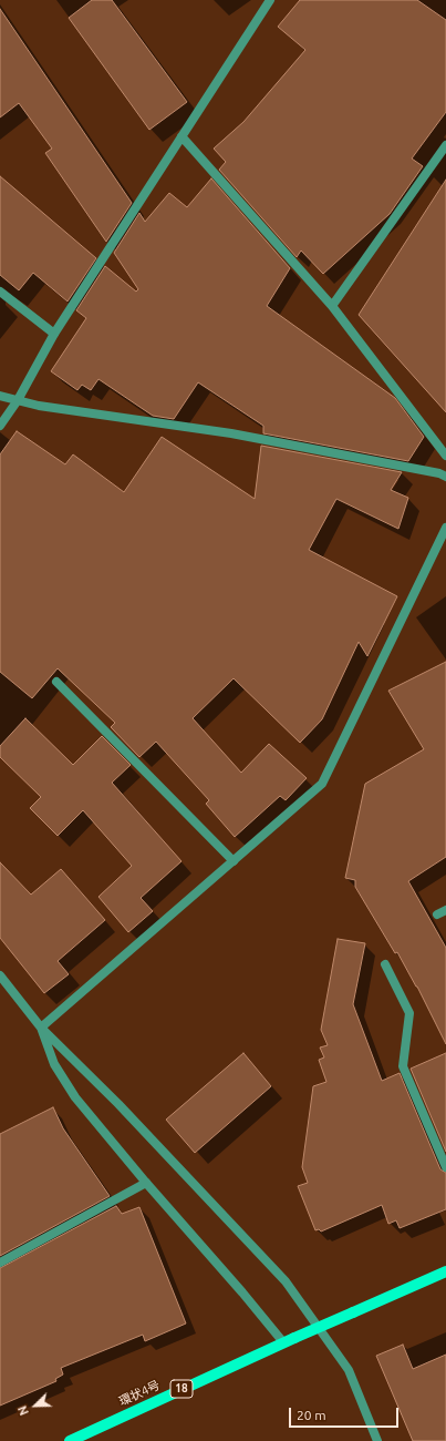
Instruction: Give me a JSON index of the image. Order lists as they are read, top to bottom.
{
  "streets": {
    "main road": ["18", "環状4号"]
  },
  "scale_bar": "20 m",
  "north": "bottom left"
}
